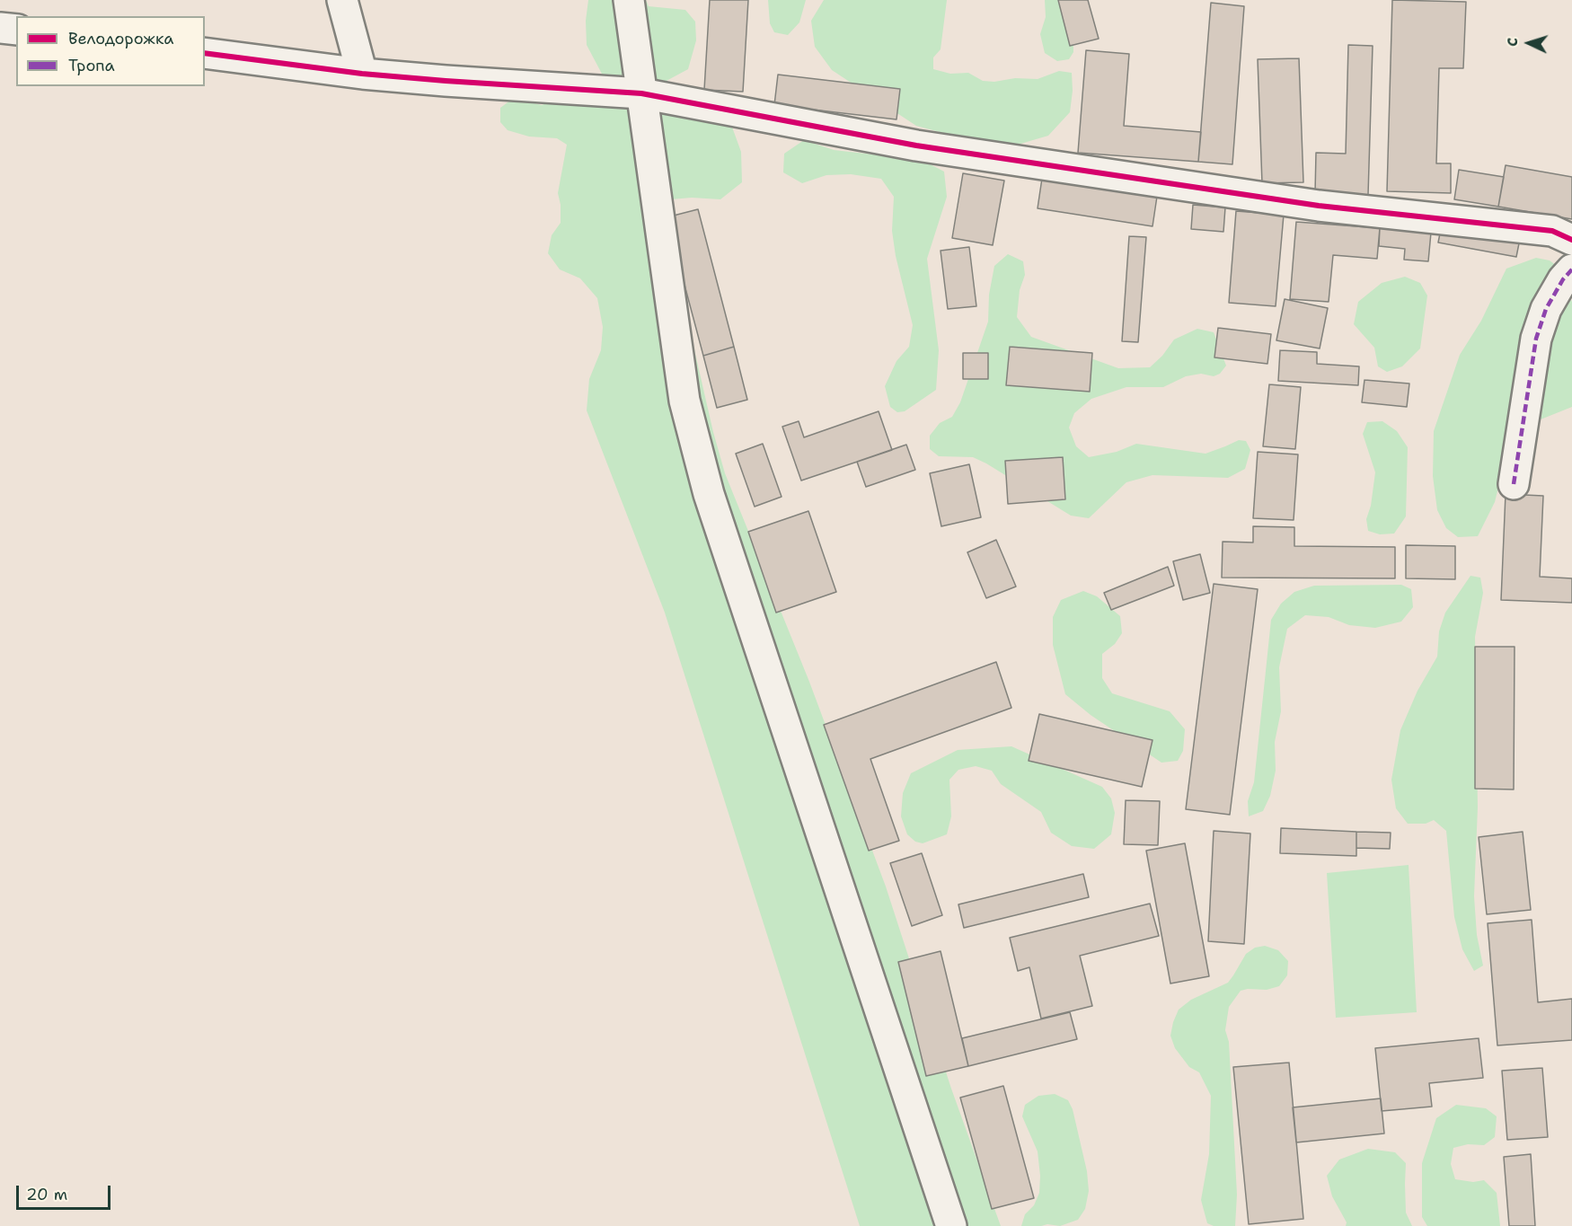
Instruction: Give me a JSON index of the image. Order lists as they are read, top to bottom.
{
  "legend": ["Велодорожка", "Тропа"],
  "scale_bar": "20 m",
  "north": "left"
}
